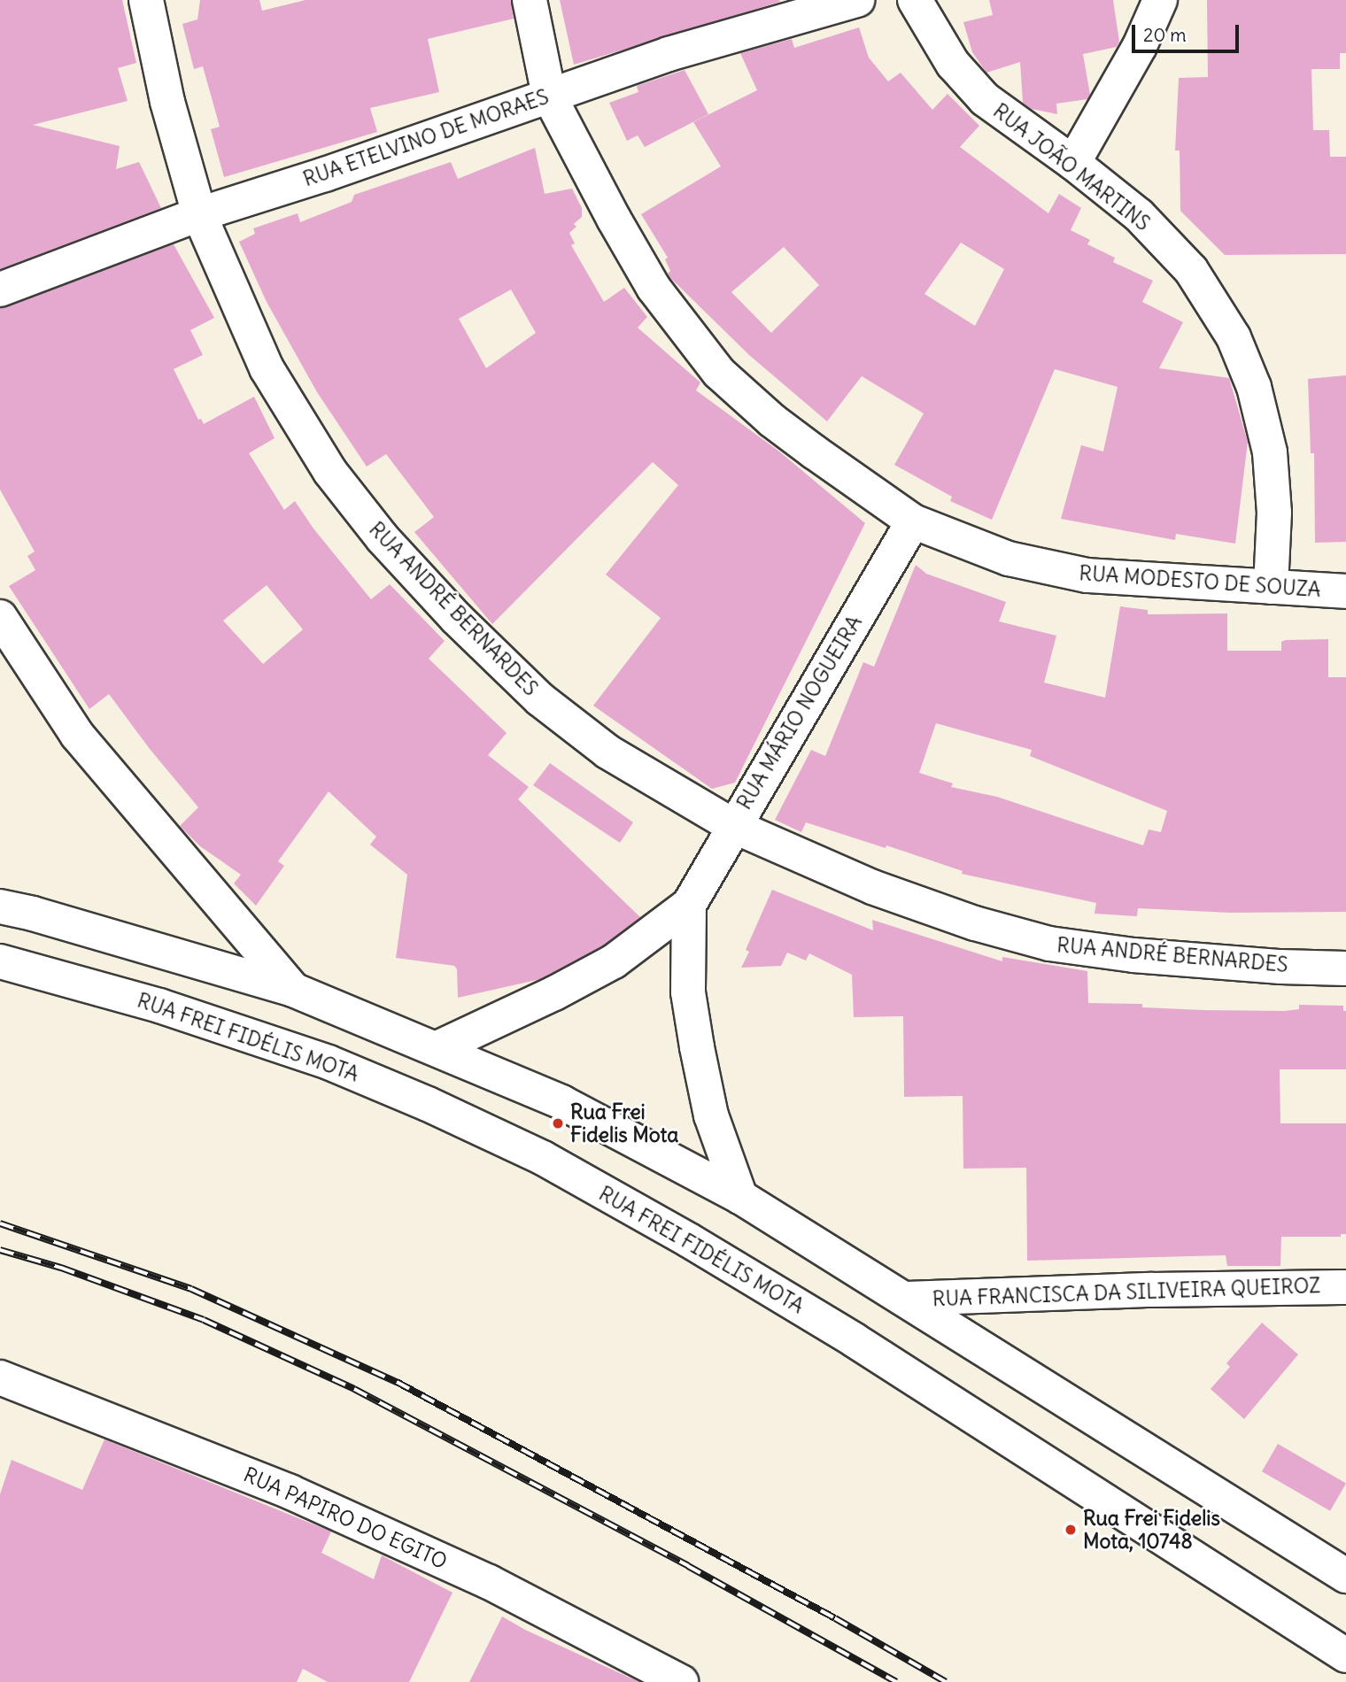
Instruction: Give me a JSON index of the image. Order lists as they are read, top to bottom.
{
  "streets": {
    "street": [
      "RUA ETELVINO DE MORAES",
      "RUA JOÃO MARTINS",
      "RUA MODESTO DE SOUZA",
      "RUA ANDRÉ BERNARDES",
      "RUA MÁRIO NOGUEIRA",
      "RUA FREI FIDÉLIS MOTA",
      "RUA FRANCISCA DA SILIVEIRA QUEIROZ",
      "RUA PAPIRO DO EGITO"
    ]
  },
  "crossings": [
    ["RUA ETELVINO DE MORAES", "RUA MODESTO DE SOUZA"],
    ["RUA ETELVINO DE MORAES", "RUA ANDRÉ BERNARDES"],
    ["RUA JOÃO MARTINS", "RUA MODESTO DE SOUZA"],
    ["RUA MODESTO DE SOUZA", "RUA MÁRIO NOGUEIRA"],
    ["RUA ANDRÉ BERNARDES", "RUA MÁRIO NOGUEIRA"]
  ],
  "places": ["Rua Frei Fidelis Mota", "Rua Frei Fidelis Mota, 10748"],
  "scale_bar": "20 m"
}
